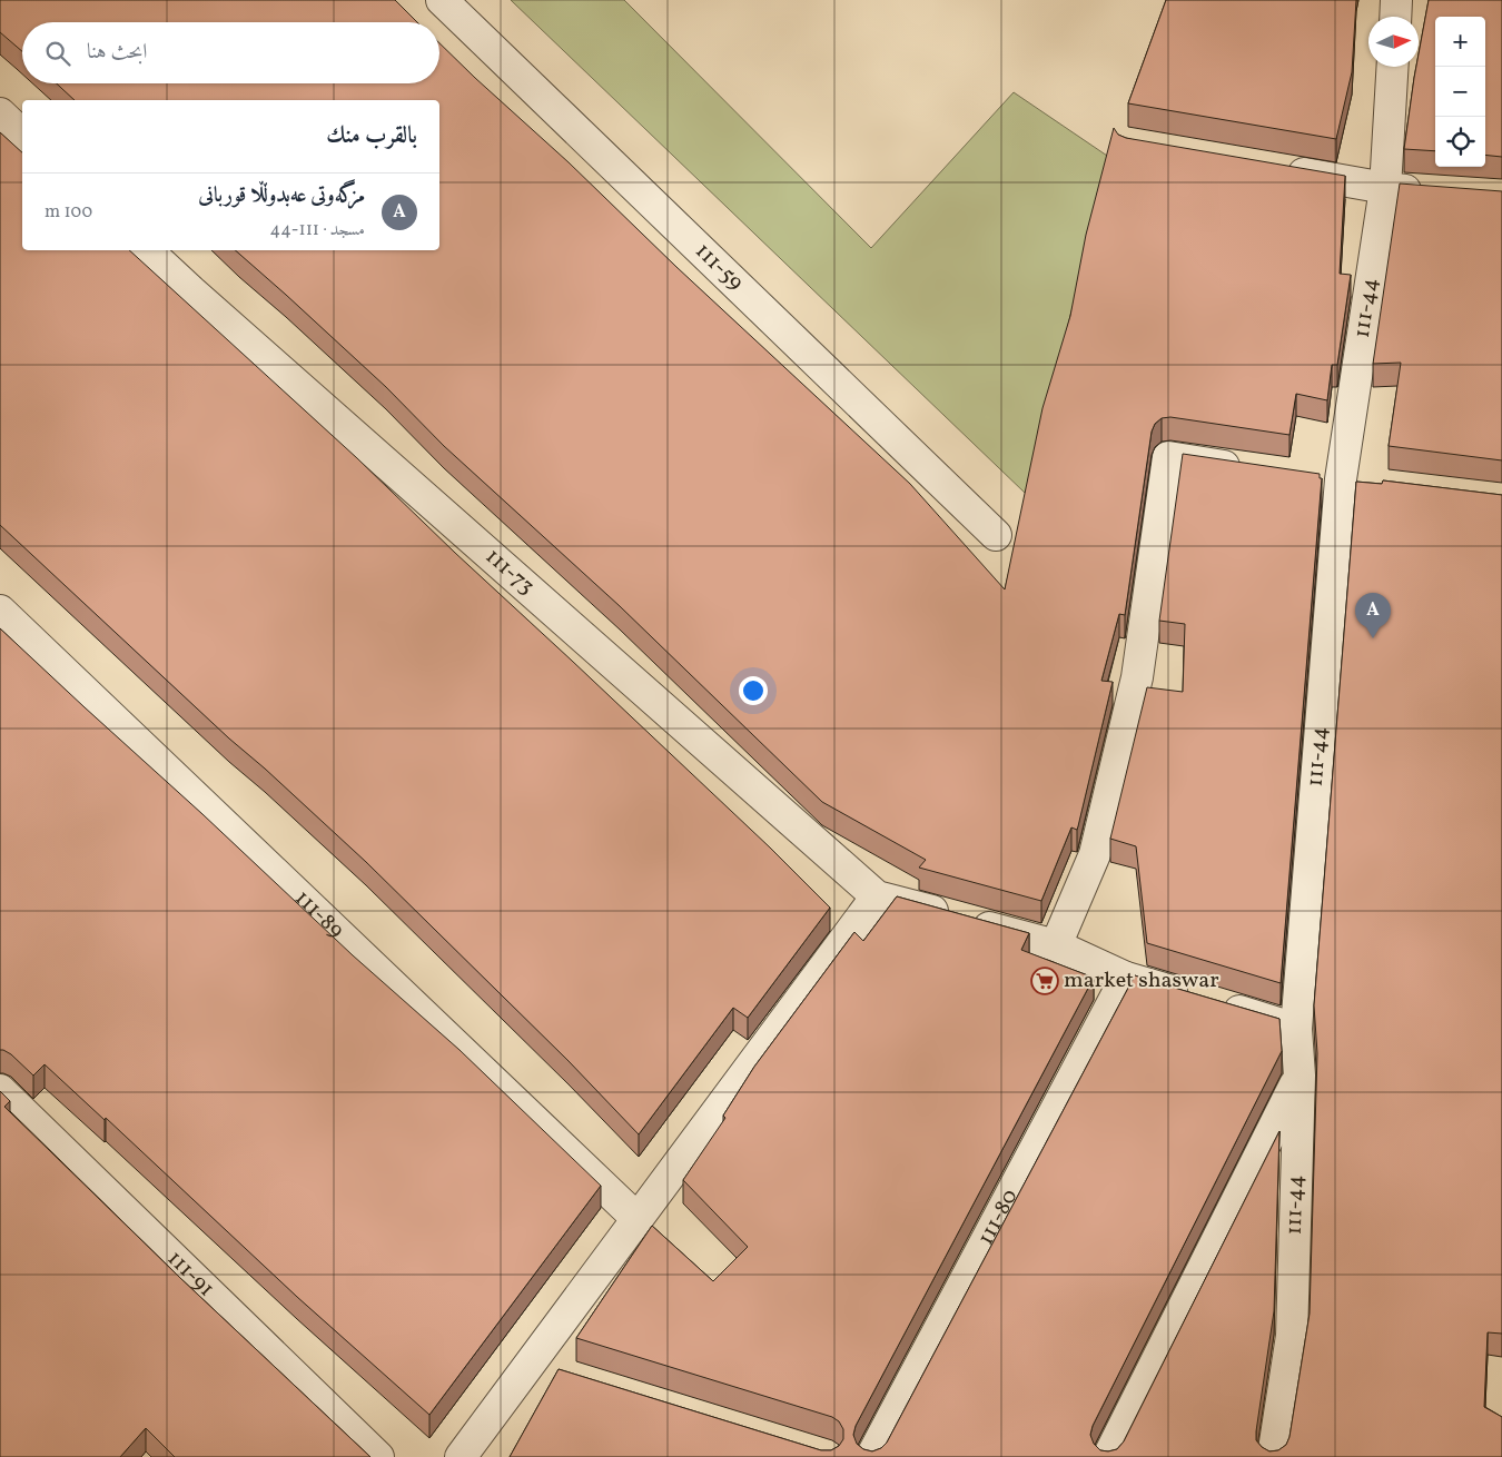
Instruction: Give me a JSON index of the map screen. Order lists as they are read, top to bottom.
{
  "streets": {
    "street": [
      "111-59",
      "111-44",
      "111-73",
      "111-89",
      "111-80",
      "111-91"
    ]
  },
  "places": {
    "supermarket": ["market shaswar"]
  },
  "north": "right",
  "page": {
    "map_buttons": ["+", "−"],
    "search": "ابحث هنا",
    "heading": "بالقرب منك",
    "list": [
      {
        "mark": "A",
        "name": "مزگەوتی عەبدوڵڵا قوربانی",
        "note": "مسجد · 111-44",
        "value": "100 m"
      }
    ],
    "pins": "A"
  }
}
